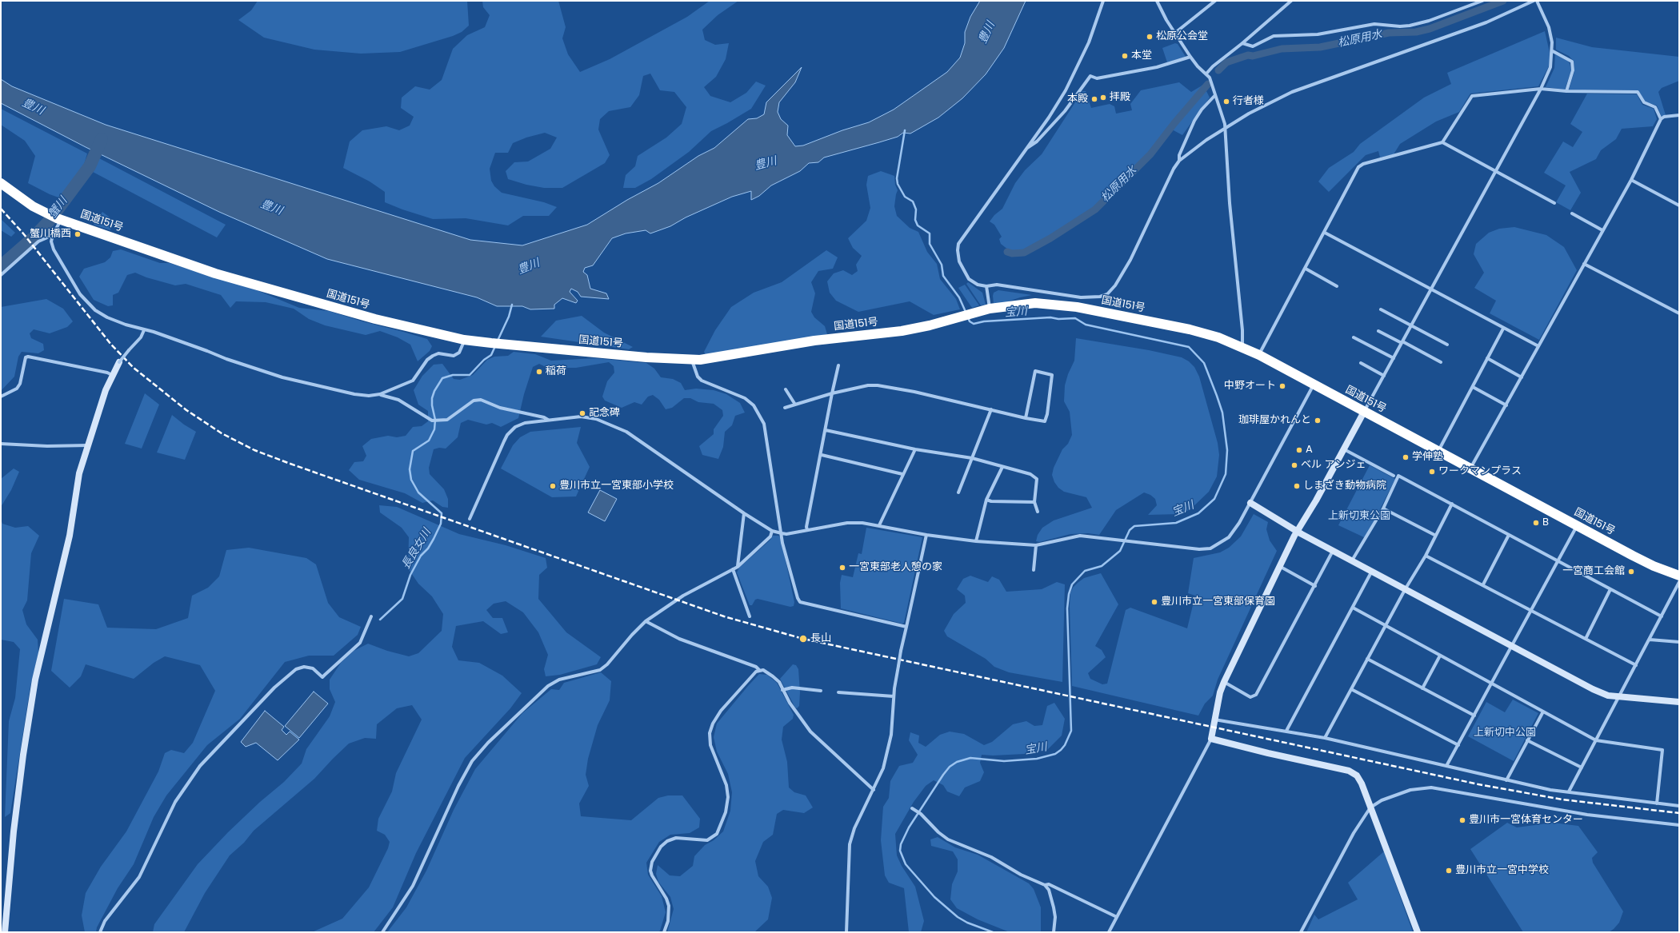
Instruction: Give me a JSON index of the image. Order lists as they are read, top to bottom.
{
  "streets": {
    "highway": ["国道151号"]
  },
  "water": [
    "豊川",
    "松原用水",
    "蟹川",
    "宝川",
    "長良女川"
  ],
  "parks": ["上新切東公園", "上新切中公園"],
  "places": [
    "松原公会堂",
    "本堂",
    "拝殿",
    "本殿",
    "行者様",
    "蟹川橋西",
    "稲荷",
    "中野オート",
    "記念碑",
    "珈琲屋かれんと",
    "A",
    "学伸塾",
    "ベル アンジェ",
    "ワークマンプラス",
    "豊川市立一宮東部小学校",
    "しまざき動物病院",
    "B",
    "一宮東部老人憩の家",
    "一宮商工会館",
    "豊川市立一宮東部保育園",
    "長山",
    "豊川市一宮体育センター",
    "豊川市立一宮中学校"
  ]
}
